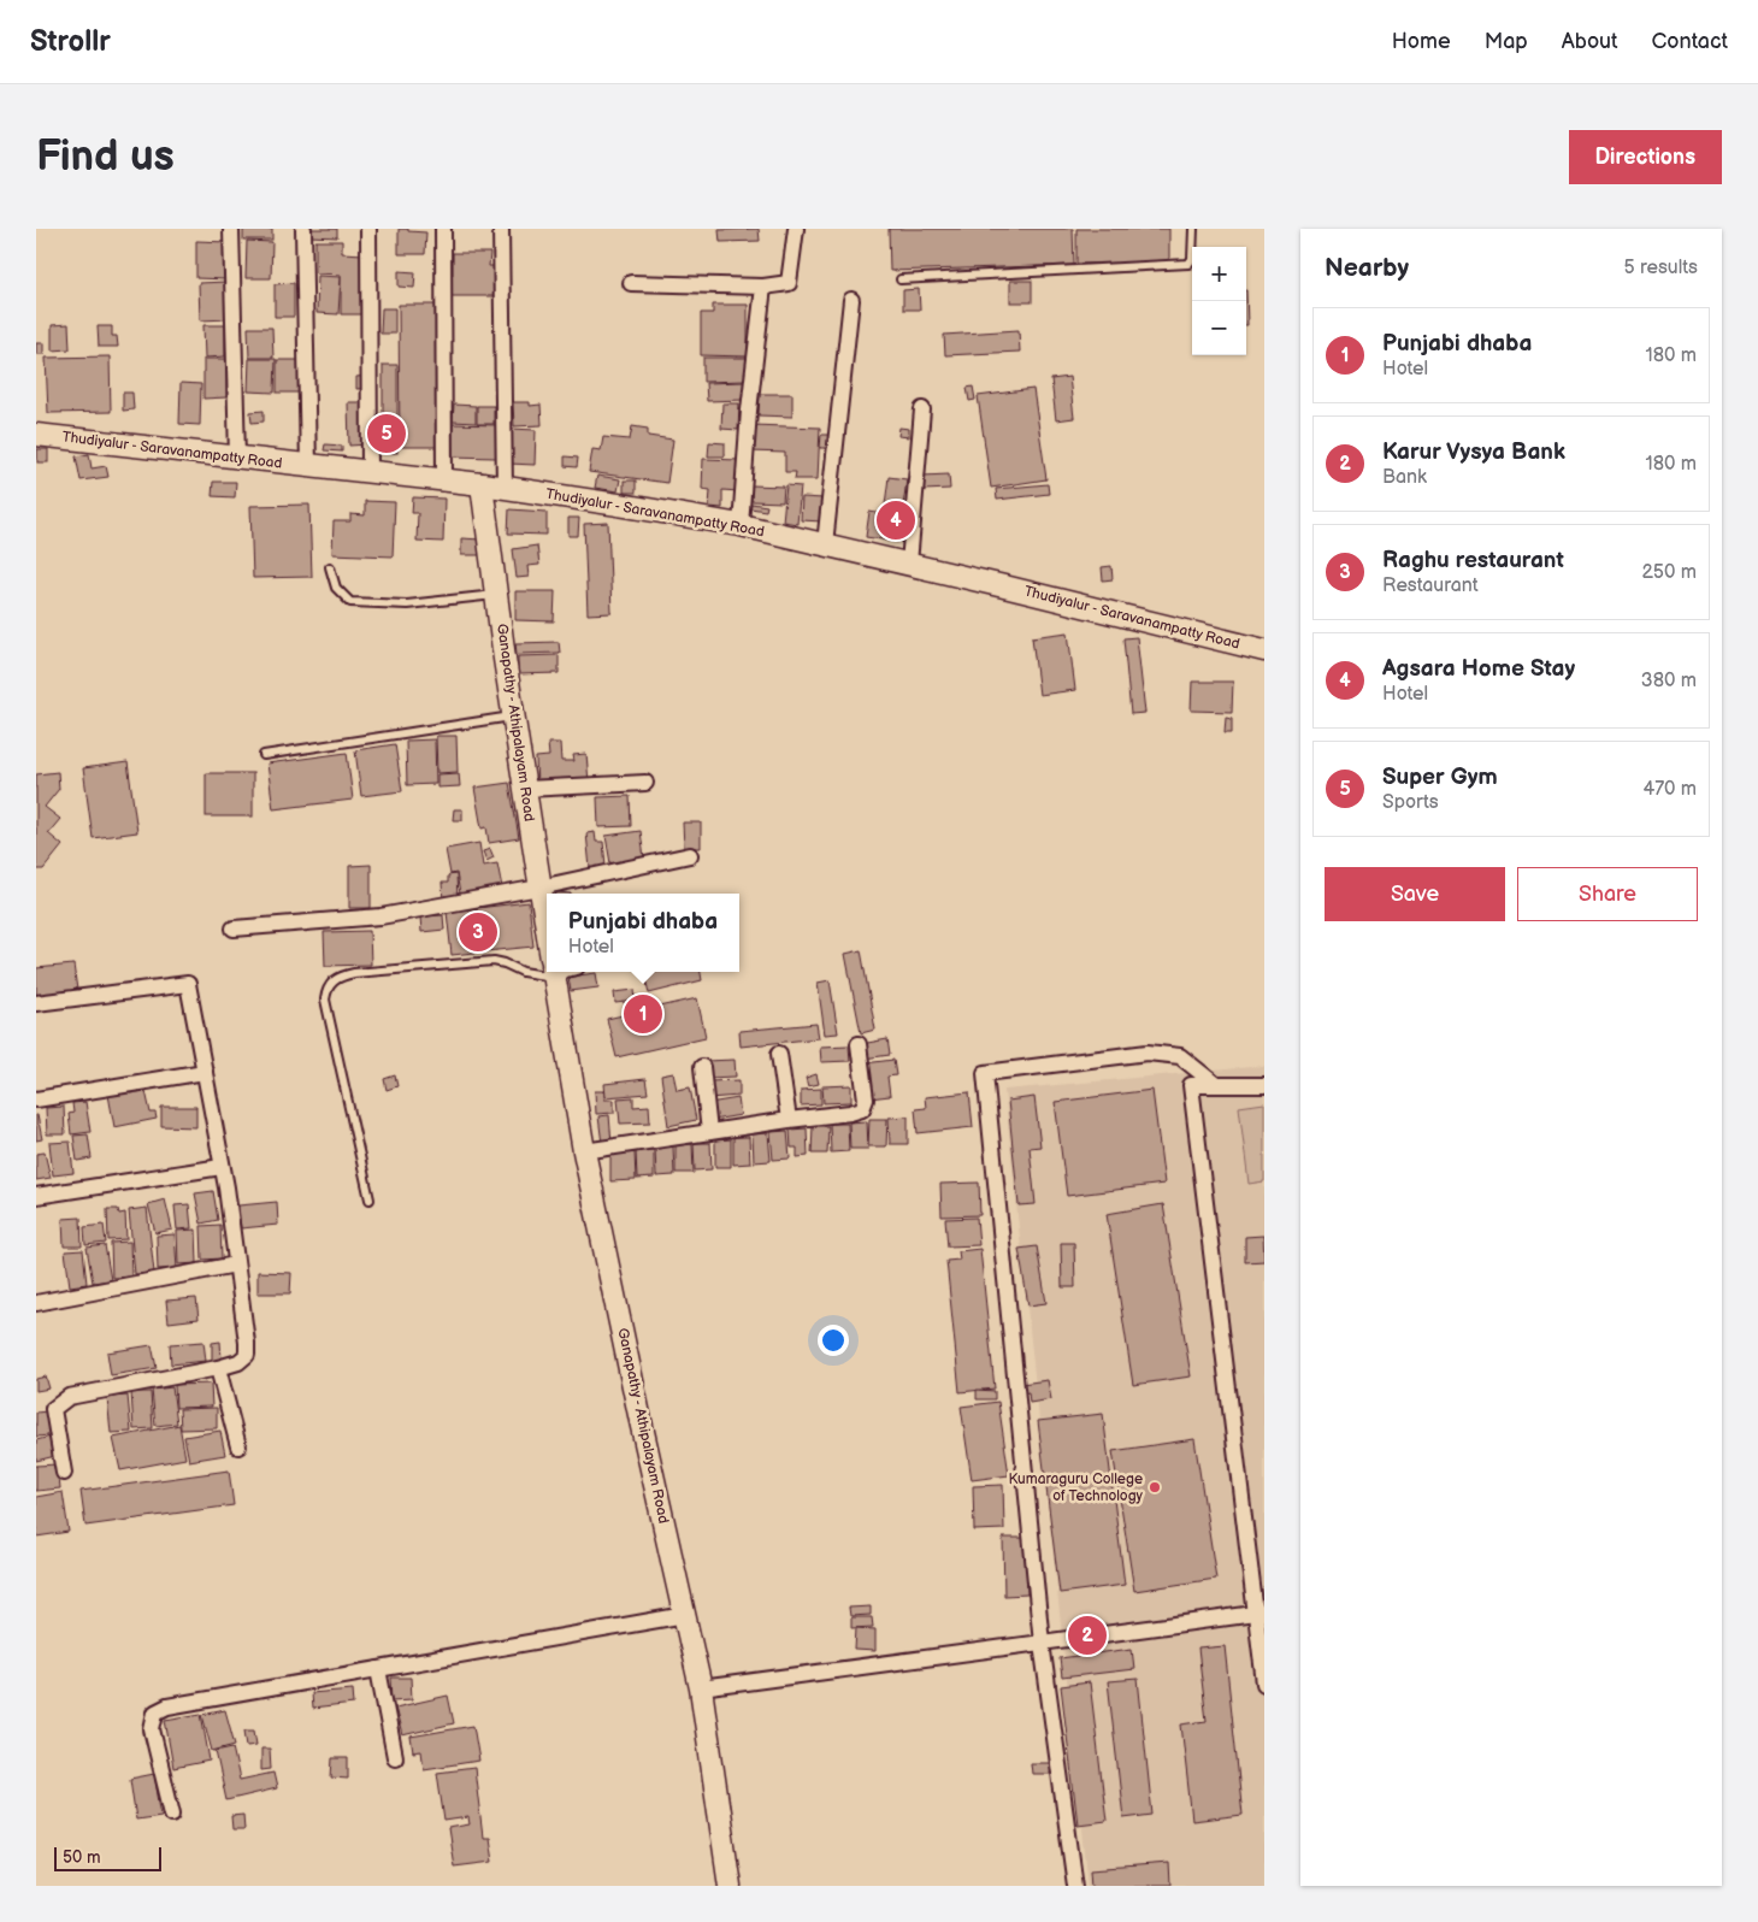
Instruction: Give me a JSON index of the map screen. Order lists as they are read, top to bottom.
{
  "streets": {
    "main road": ["Thudiyalur - Saravanampatty Road", "Ganapathy - Athipalayam Road"]
  },
  "crossings": [
    ["Thudiyalur - Saravanampatty Road", "Ganapathy - Athipalayam Road"]
  ],
  "places": ["Kumaraguru College of Technology"],
  "scale_bar": "50 m",
  "page": {
    "header": "Strollr",
    "nav": [
      "Home",
      "Map",
      "About",
      "Contact"
    ],
    "buttons": [
      "Directions",
      ["Save", "Share"]
    ],
    "title": "Find us",
    "heading": ["Nearby", "5 results"],
    "map_buttons": ["+", "−"],
    "list": [
      {
        "mark": "1",
        "name": "Punjabi dhaba",
        "note": "Hotel",
        "value": "180 m"
      },
      {
        "mark": "2",
        "name": "Karur Vysya Bank",
        "note": "Bank",
        "value": "180 m"
      },
      {
        "mark": "3",
        "name": "Raghu restaurant",
        "note": "Restaurant",
        "value": "250 m"
      },
      {
        "mark": "4",
        "name": "Agsara Home Stay",
        "note": "Hotel",
        "value": "380 m"
      },
      {
        "mark": "5",
        "name": "Super Gym",
        "note": "Sports",
        "value": "470 m"
      }
    ],
    "pins": [
      "5",
      "4",
      "3",
      "1",
      "2"
    ],
    "popup": ["Punjabi dhaba", "Hotel"],
    "scale": "50 m"
  }
}
